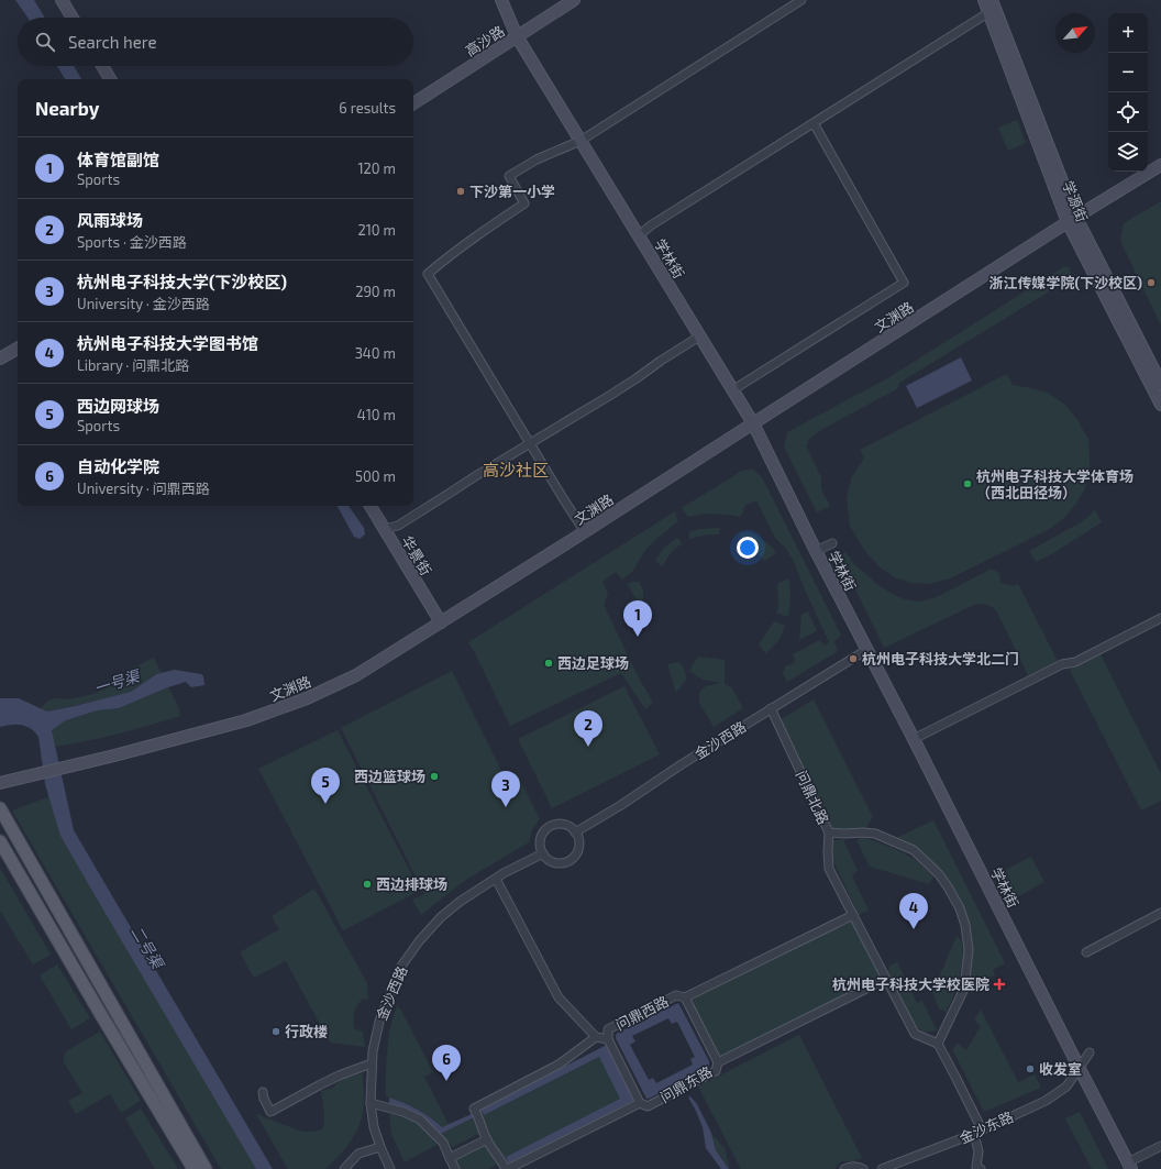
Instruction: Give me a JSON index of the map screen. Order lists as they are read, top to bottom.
{
  "streets": {
    "main road": [
      "高沙路",
      "学源街",
      "学林街",
      "文渊路",
      "华景街"
    ],
    "street": [
      "金沙西路",
      "问鼎北路",
      "问鼎西路",
      "问鼎东路",
      "金沙东路"
    ]
  },
  "crossings": [
    ["高沙路", "学林街"],
    ["学源街", "文渊路"],
    ["学林街", "文渊路"],
    ["学林街", "金沙西路"],
    ["学林街", "金沙东路"],
    ["文渊路", "华景街"],
    ["金沙西路", "问鼎北路"]
  ],
  "districts": ["高沙社区"],
  "water": ["一号渠", "二号渠"],
  "places": {
    "other": [
      "下沙第一小学",
      "浙江传媒学院(下沙校区)",
      "杭州电子科技大学体育场 （西北田径场）",
      "杭州电子科技大学北二门",
      "西边足球场",
      "西边篮球场",
      "西边排球场",
      "行政楼",
      "收发室"
    ],
    "health": ["杭州电子科技大学校医院"]
  },
  "north": "top right",
  "page": {
    "map_buttons": ["+", "−"],
    "search": "Search here",
    "heading": ["Nearby", "6 results"],
    "list": [
      {
        "mark": "1",
        "name": "体育馆副馆",
        "note": "Sports",
        "value": "120 m"
      },
      {
        "mark": "2",
        "name": "风雨球场",
        "note": "Sports · 金沙西路",
        "value": "210 m"
      },
      {
        "mark": "3",
        "name": "杭州电子科技大学(下沙校区)",
        "note": "University · 金沙西路",
        "value": "290 m"
      },
      {
        "mark": "4",
        "name": "杭州电子科技大学图书馆",
        "note": "Library · 问鼎北路",
        "value": "340 m"
      },
      {
        "mark": "5",
        "name": "西边网球场",
        "note": "Sports",
        "value": "410 m"
      },
      {
        "mark": "6",
        "name": "自动化学院",
        "note": "University · 问鼎西路",
        "value": "500 m"
      }
    ],
    "pins": [
      "1",
      "2",
      "5",
      "3",
      "4",
      "6"
    ]
  }
}
